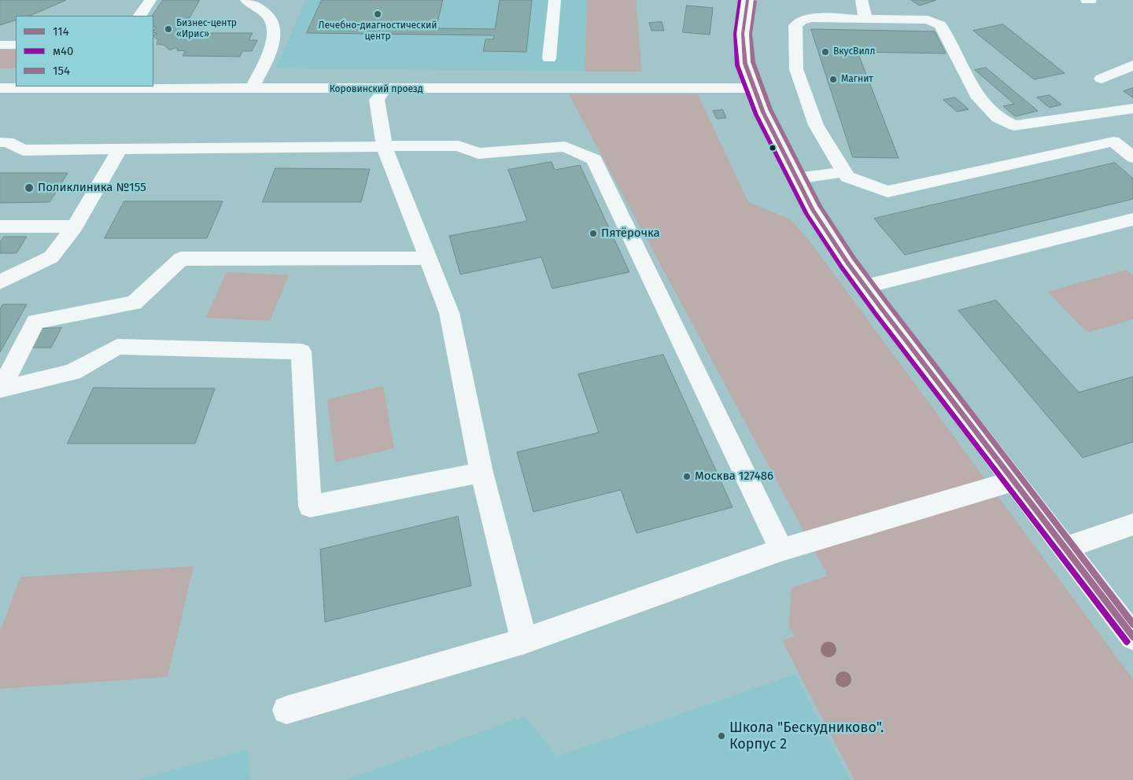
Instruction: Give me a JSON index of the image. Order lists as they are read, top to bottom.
{
  "streets": {
    "street": ["Коровинский проезд"]
  },
  "places": [
    "Лечебно-диагностический центр",
    "Бизнес-центр «Ирис»",
    "ВкусВилл",
    "Магнит",
    "Поликлиника №155",
    "Пятёрочка",
    "Москва 127486",
    "Школа \"Бескудниково\". Корпус 2"
  ],
  "lines": ["transit line 114", "transit line м40", "transit line 154"],
  "legend": ["114", "м40", "154"]
}
